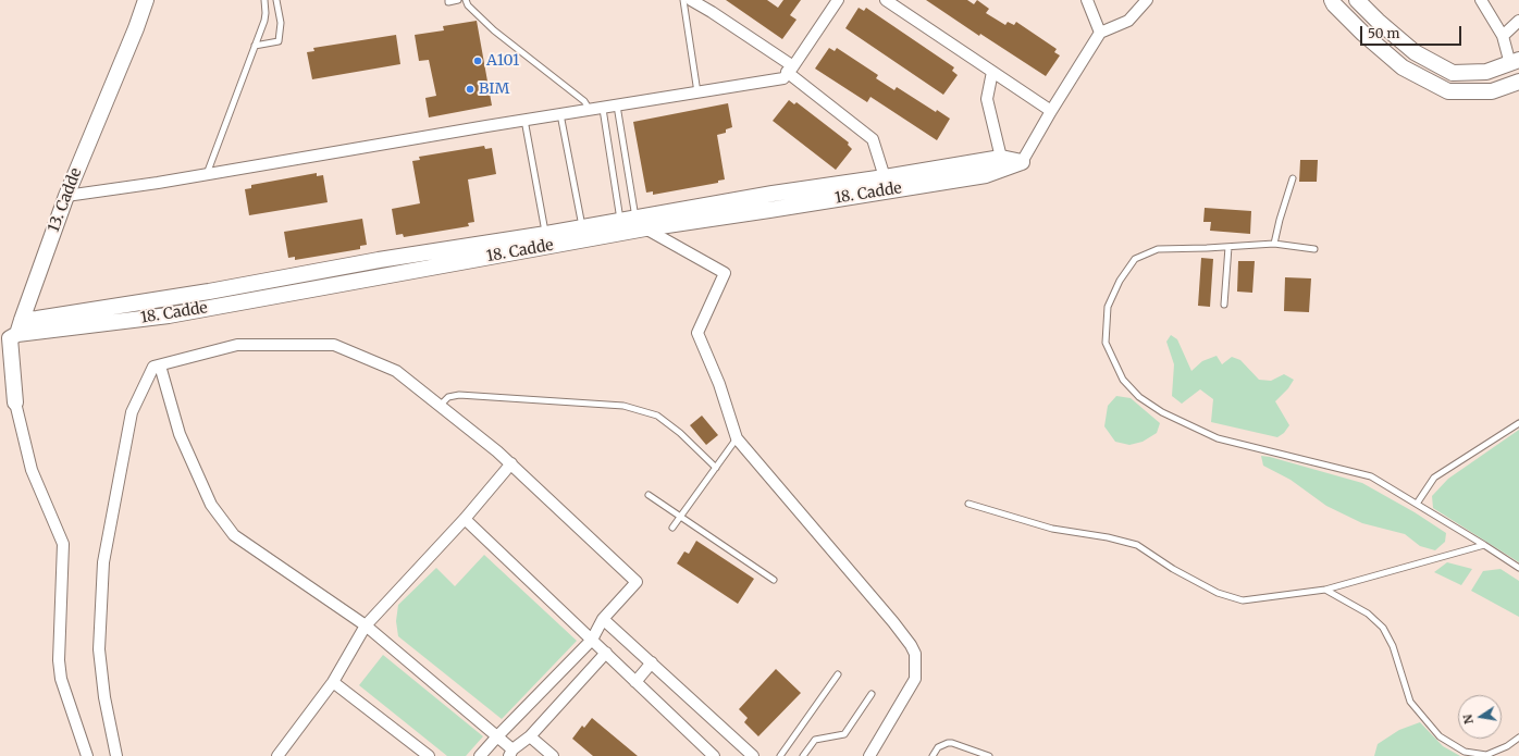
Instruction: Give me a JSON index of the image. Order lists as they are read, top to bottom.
{
  "streets": {
    "street": ["18. Cadde", "13. Cadde"]
  },
  "crossings": [
    ["18. Cadde", "13. Cadde"]
  ],
  "places": ["A101", "BIM"],
  "scale_bar": "50 m",
  "north": "left"
}
